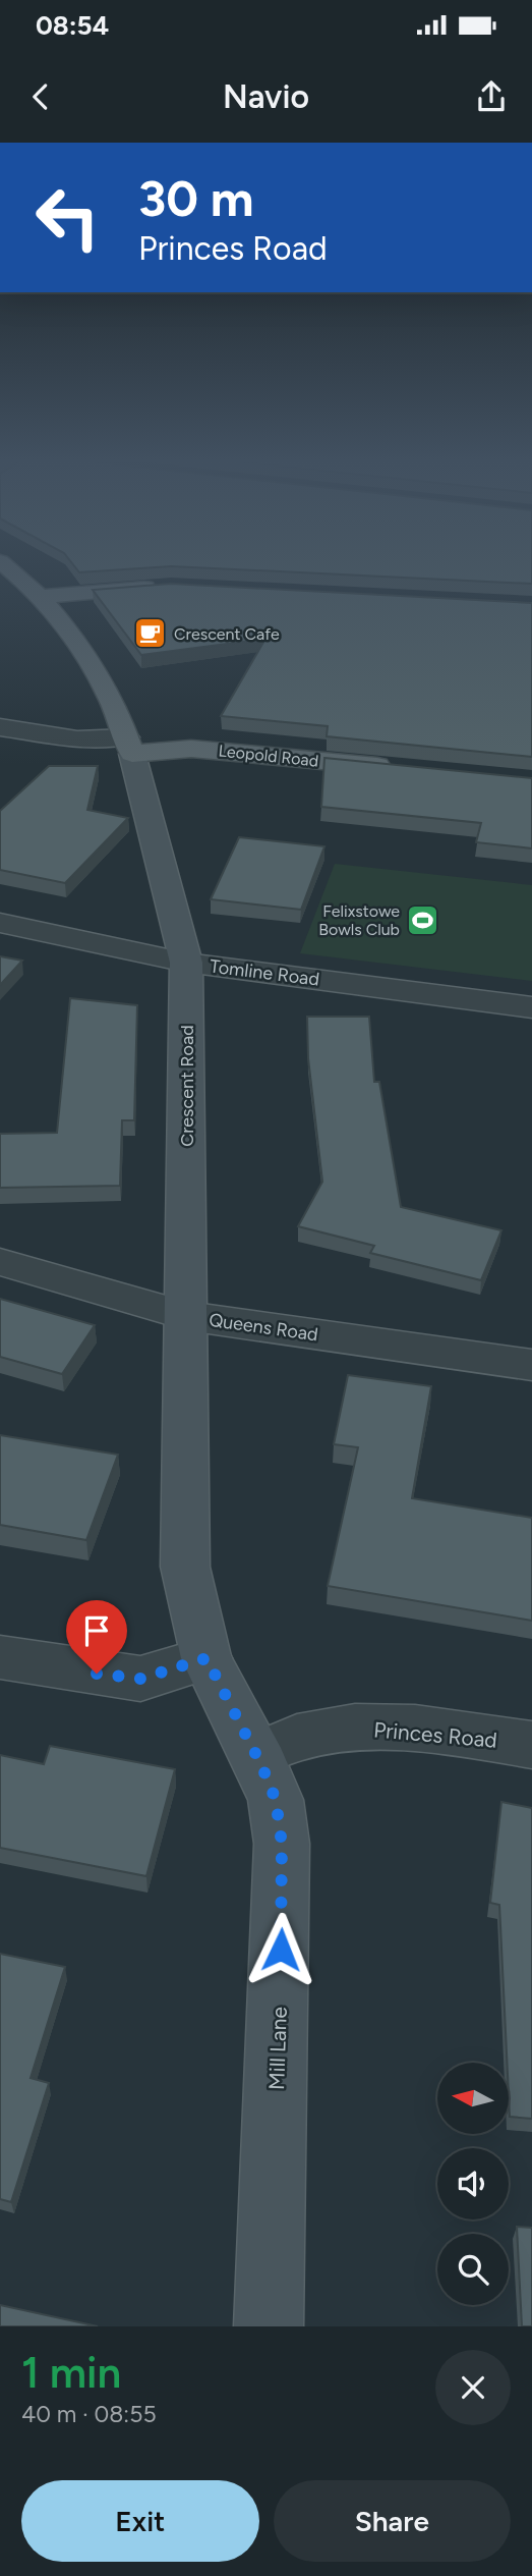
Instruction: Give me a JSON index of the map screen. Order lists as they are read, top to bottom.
{
  "streets": {
    "main road": ["Leopold Road", "Crescent Road"],
    "street": [
      "Tomline Road",
      "Queens Road",
      "Princes Road",
      "Mill Lane"
    ]
  },
  "crossings": [
    ["Leopold Road", "Crescent Road"],
    ["Tomline Road", "Crescent Road"],
    ["Crescent Road", "Queens Road"],
    ["Crescent Road", "Mill Lane"],
    ["Princes Road", "Mill Lane"]
  ],
  "places": {
    "cafe": ["Crescent Cafe"],
    "sports": ["Felixstowe Bowls Club"]
  },
  "north": "left",
  "page": {
    "status": "08:54",
    "header": "Navio",
    "turn": ["30 m", "Princes Road"],
    "heading": ["1 min", "40 m · 08:55"],
    "buttons": ["Exit", "Share"]
  }
}
